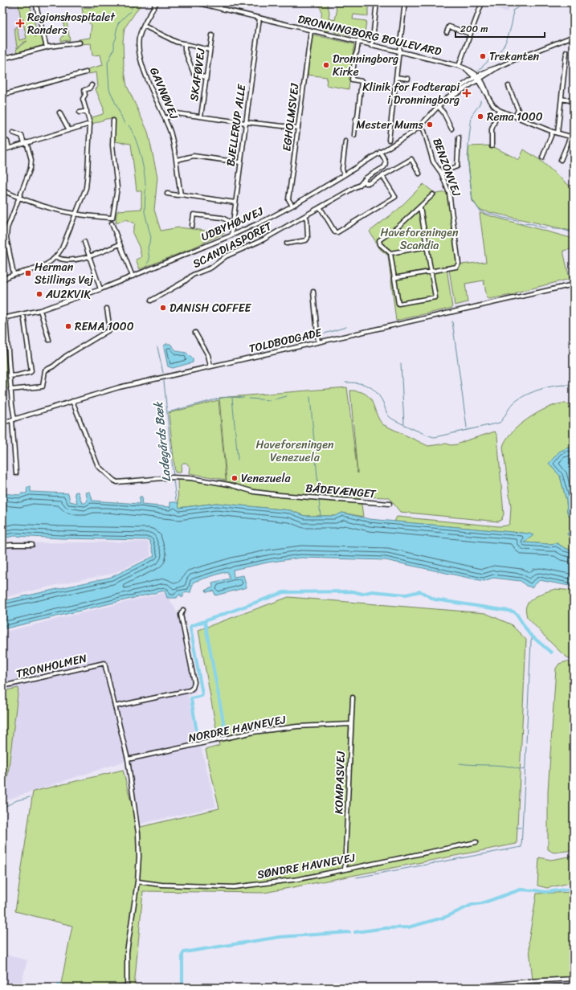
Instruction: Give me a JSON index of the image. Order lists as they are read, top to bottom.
{
  "streets": {
    "street": [
      "DRONNINGBORG BOULEVARD",
      "SKAFØVEJ",
      "GAVNØVEJ",
      "EGHOLMSVEJ",
      "BJELLERUP ALLE",
      "BENZONVEJ",
      "UDBYHØJVEJ",
      "SCANDIASPORET",
      "TOLDBODGADE",
      "BÅDEVÆNGET",
      "TRONHOLMEN",
      "NORDRE HAVNEVEJ",
      "KOMPASVEJ",
      "SØNDRE HAVNEVEJ"
    ]
  },
  "crossings": [
    ["DRONNINGBORG BOULEVARD", "EGHOLMSVEJ"],
    ["DRONNINGBORG BOULEVARD", "BJELLERUP ALLE"],
    ["DRONNINGBORG BOULEVARD", "UDBYHØJVEJ"],
    ["EGHOLMSVEJ", "UDBYHØJVEJ"],
    ["BJELLERUP ALLE", "UDBYHØJVEJ"],
    ["BENZONVEJ", "UDBYHØJVEJ"],
    ["UDBYHØJVEJ", "SCANDIASPORET"],
    ["TOLDBODGADE", "BÅDEVÆNGET"],
    ["NORDRE HAVNEVEJ", "KOMPASVEJ"],
    ["KOMPASVEJ", "SØNDRE HAVNEVEJ"]
  ],
  "water": ["Ladegårds Bæk"],
  "parks": ["Haveforeningen Scandia", "Haveforeningen Venezuela"],
  "places": {
    "health": ["Regionshospitalet Randers", "Klinik for Fodterapi i Dronningborg"],
    "other": [
      "Trekanten",
      "Dronningborg Kirke",
      "Rema 1000",
      "Mester Mums",
      "AU2KVIK",
      "DANISH COFFEE",
      "REMA 1000",
      "Venezuela"
    ],
    "transit": ["Herman Stillings Vej"]
  },
  "scale_bar": "200 m"
}
